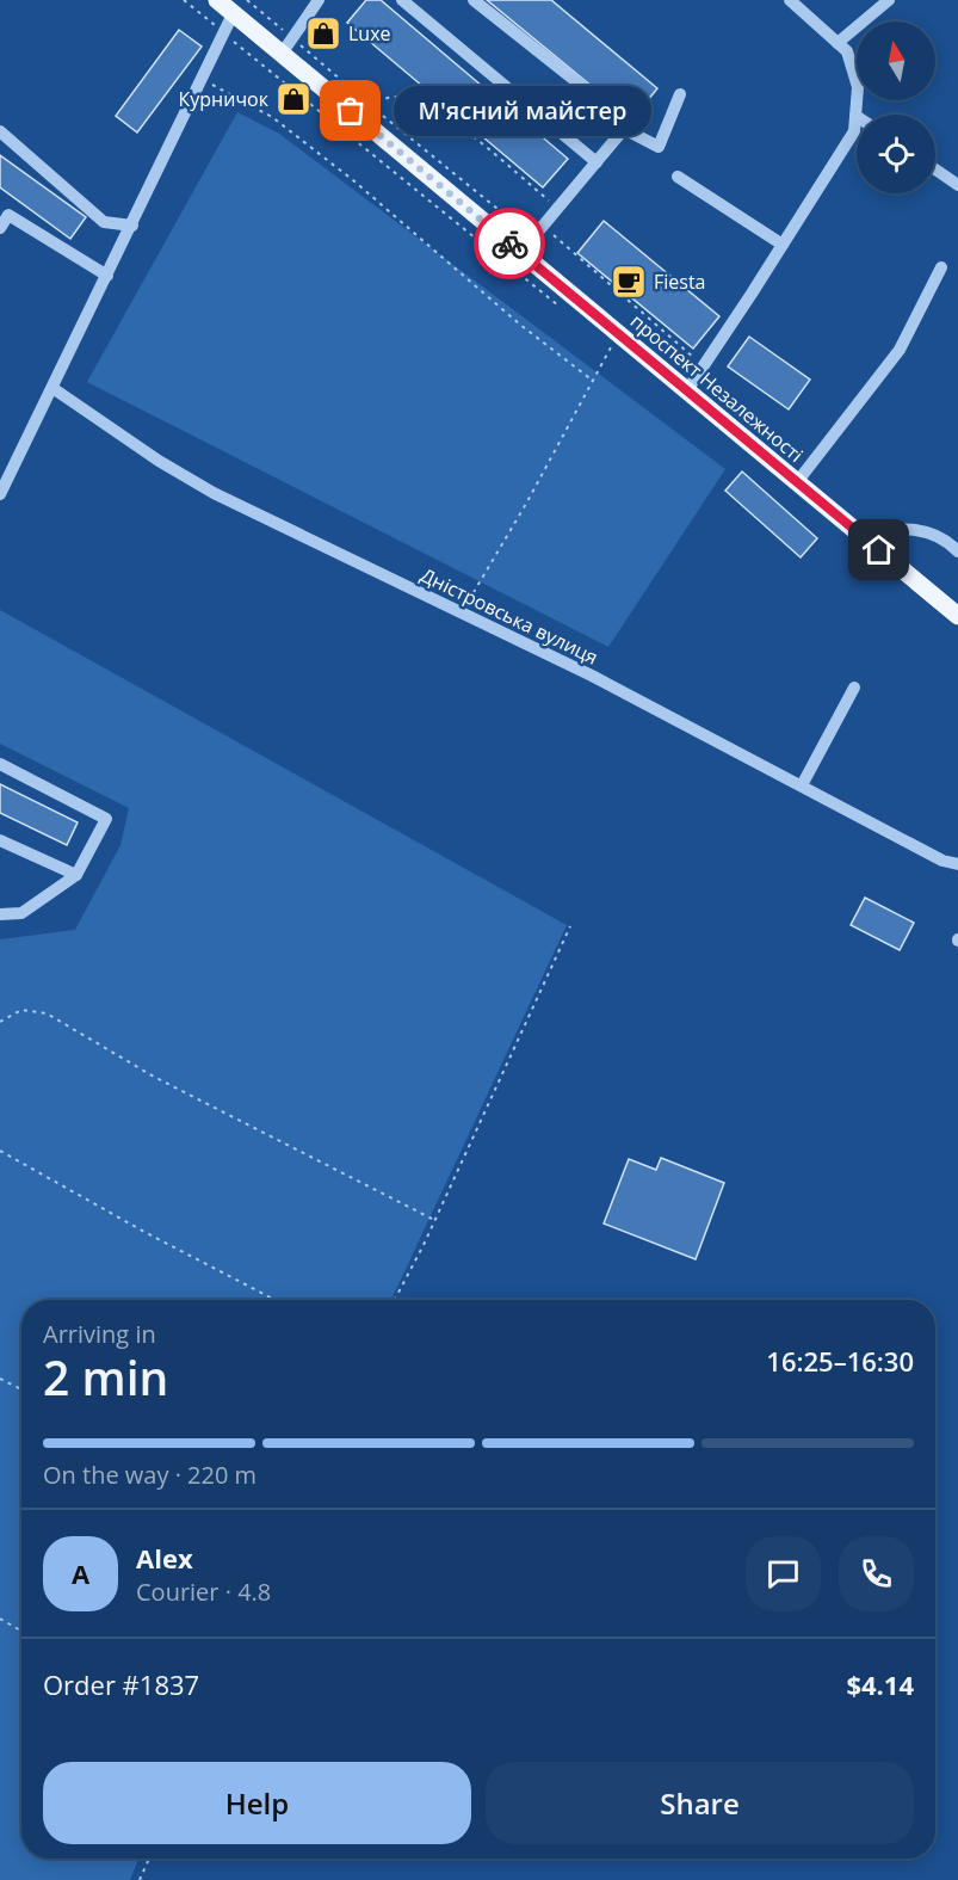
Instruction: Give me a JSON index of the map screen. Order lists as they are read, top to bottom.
{
  "streets": {
    "main road": ["проспект Незалежності"],
    "street": ["Дністровська вулиця"]
  },
  "places": {
    "shop": ["Luxe", "Курничок"],
    "other": ["М'ясний майстер"],
    "cafe": ["Fiesta"]
  },
  "north": "top",
  "page": {
    "bubble": "М'ясний майстер",
    "heading": ["2 min", "Arriving in", "16:25–16:30"],
    "panel": [
      "Alex",
      "Courier · 4.8",
      "Order #1837",
      "$4.14"
    ],
    "bar": "On the way · 220 m",
    "round": "A",
    "buttons": ["Help", "Share"]
  }
}
